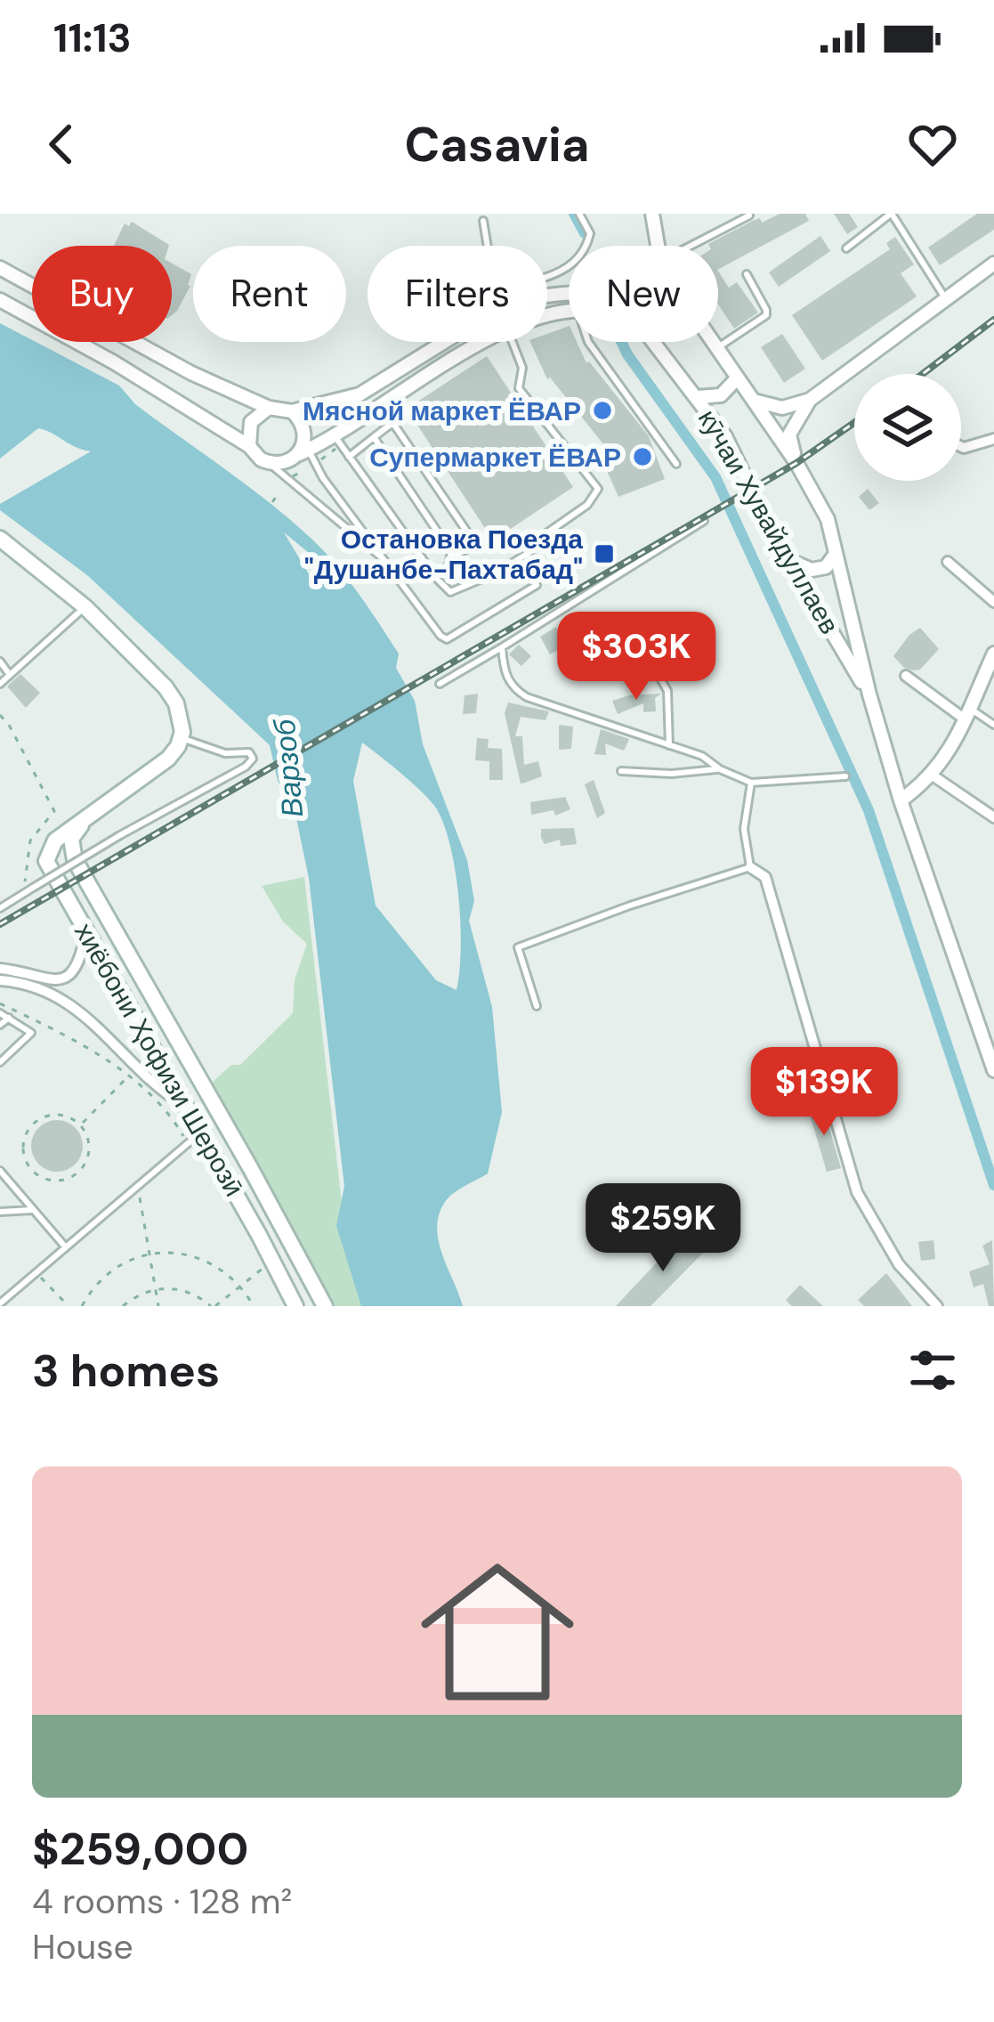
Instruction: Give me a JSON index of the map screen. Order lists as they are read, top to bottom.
{
  "streets": {
    "main road": ["хиёбони Ҳофизи Шерозӣ"],
    "street": ["кӯчаи Хувайдуллаев"]
  },
  "water": ["Варзоб"],
  "places": {
    "other": ["Мясной маркет ЁВАР", "Супермаркет ЁВАР"],
    "transit": ["Остановка Поезда \"Душанбе-Пахтабад\""]
  },
  "page": {
    "status": "11:13",
    "header": "Casavia",
    "chip": [
      "Buy",
      "Rent",
      "Filters",
      "New"
    ],
    "price": ["$303K", "$139K", "$259K"],
    "heading": "3 homes",
    "list": [
      {
        "name": "$259,000",
        "note": "4 rooms · 128 m² · House"
      }
    ]
  }
}
